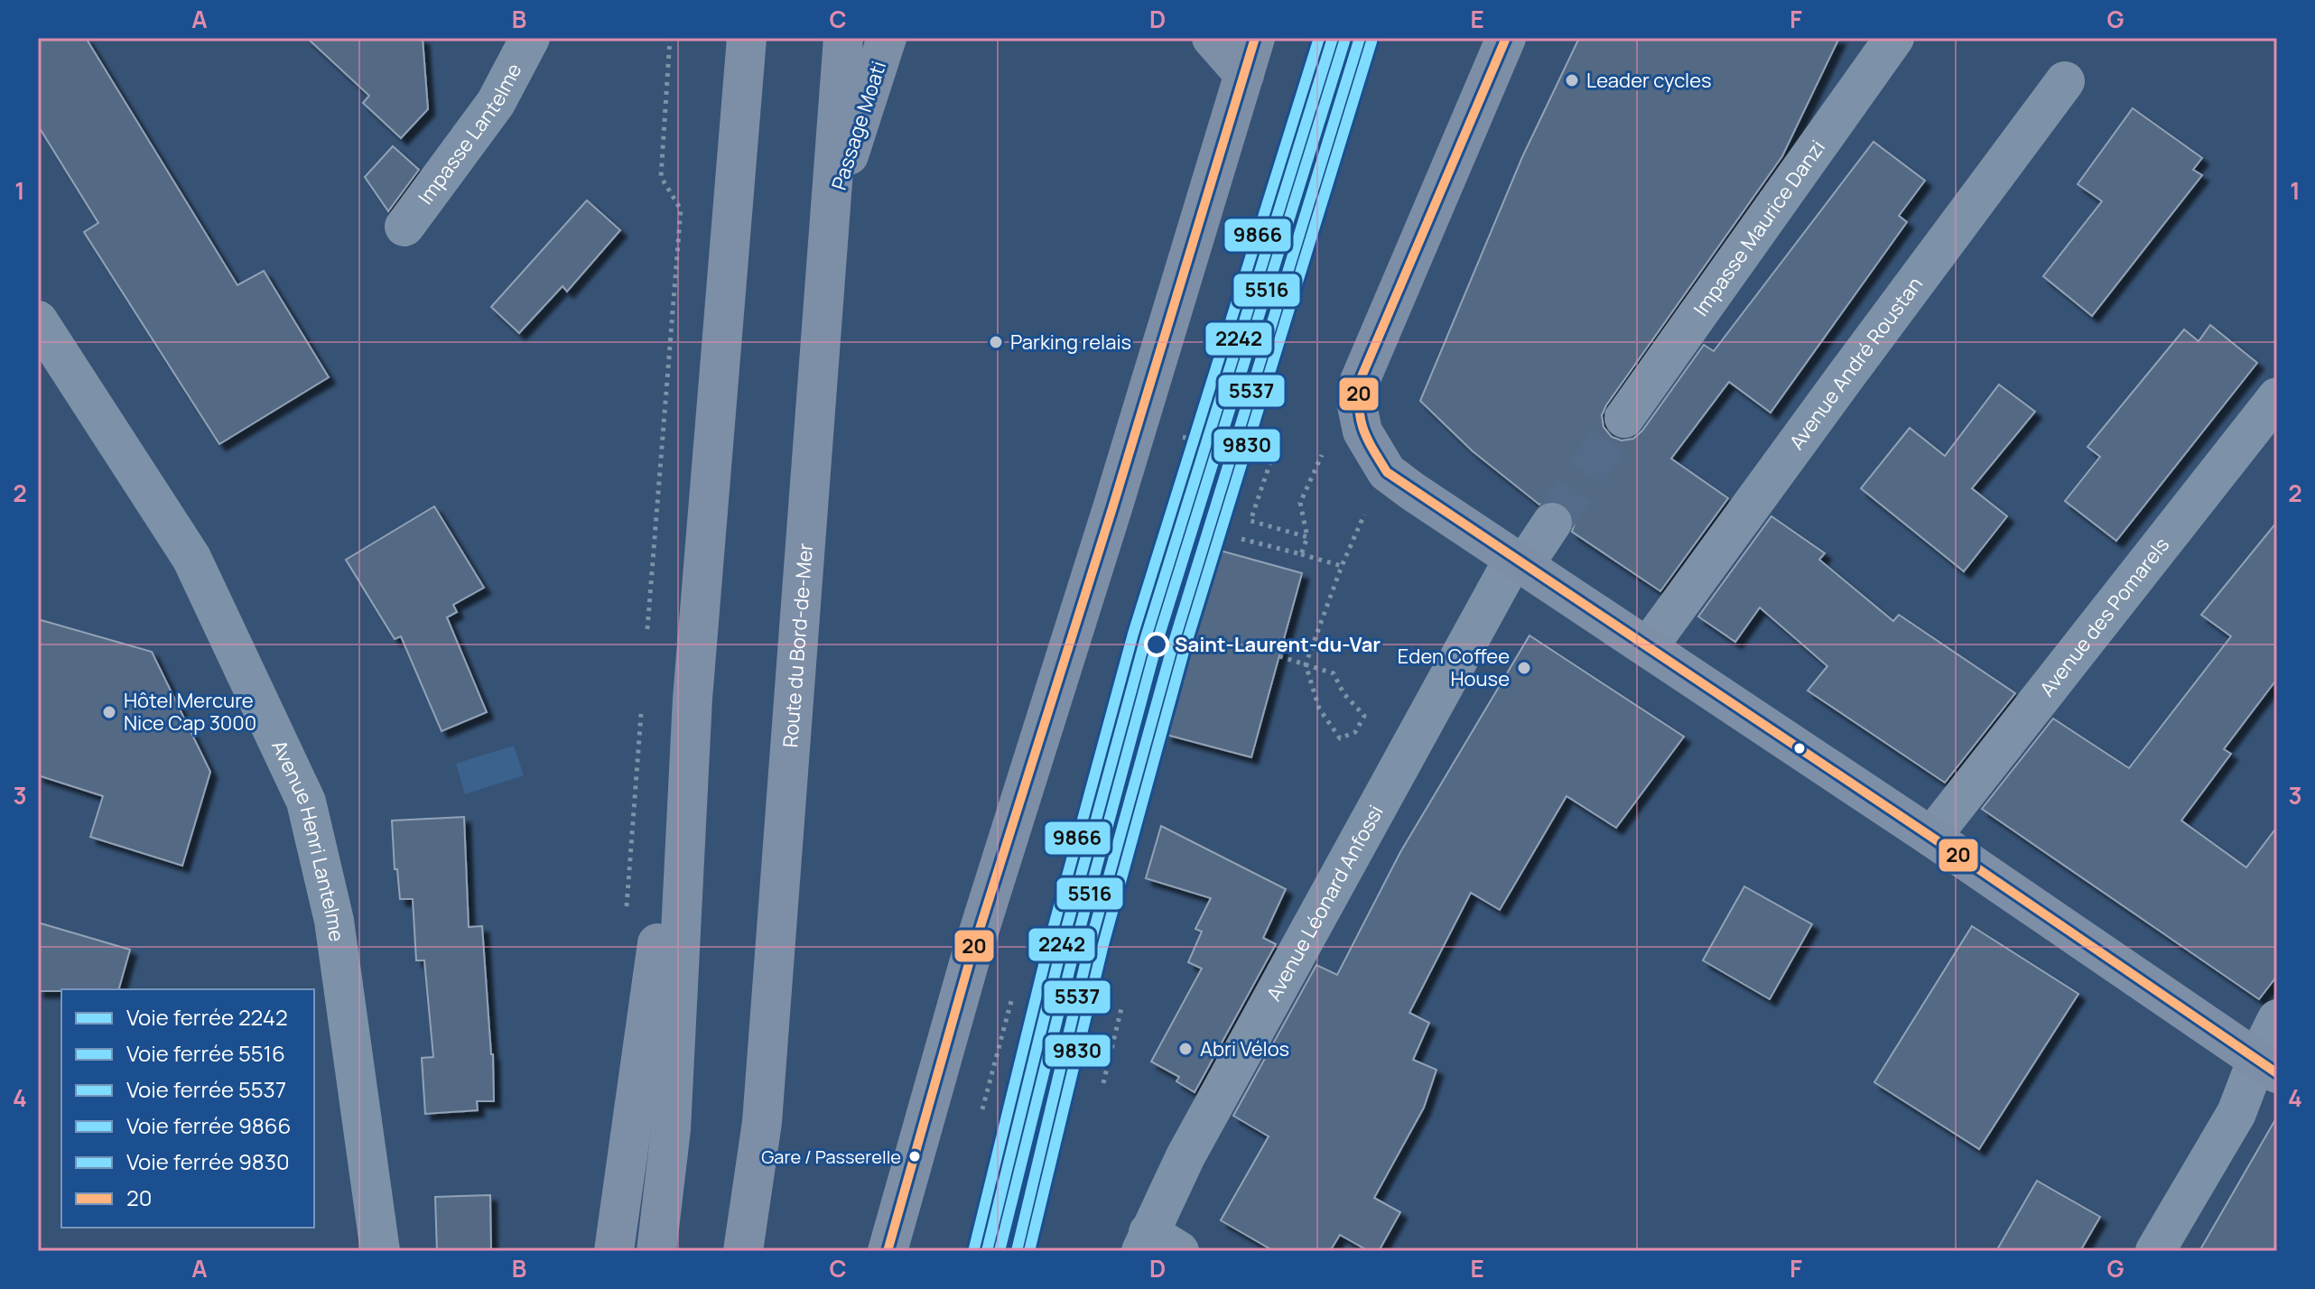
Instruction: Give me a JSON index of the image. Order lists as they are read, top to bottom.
{
  "streets": {
    "main road": ["Passage Moati", "Route du Bord-de-Mer"],
    "street": [
      "Impasse Lantelme",
      "Impasse Maurice Danzi",
      "Avenue André Roustan",
      "Avenue des Pomarels",
      "Avenue Henri Lantelme",
      "Avenue Léonard Anfossi"
    ]
  },
  "crossings": [
    ["Passage Moati", "Route du Bord-de-Mer"]
  ],
  "places": [
    "Leader cycles",
    "Parking relais",
    "Saint-Laurent-du-Var",
    "Eden Coffee House",
    "Hôtel Mercure Nice Cap 3000",
    "Abri Vélos",
    "Gare / Passerelle"
  ],
  "lines": [
    "rail line 2242",
    "rail line 5537",
    "rail line 9866",
    "transit line 20",
    "rail line 5516",
    "rail line 9830"
  ],
  "legend": [
    "Voie ferrée 2242",
    "Voie ferrée 5516",
    "Voie ferrée 5537",
    "Voie ferrée 9866",
    "Voie ferrée 9830",
    "20"
  ],
  "grid": {
    "columns": [
      "A",
      "B",
      "C",
      "D",
      "E",
      "F",
      "G"
    ],
    "rows": [
      "1",
      "2",
      "3",
      "4"
    ]
  }
}
